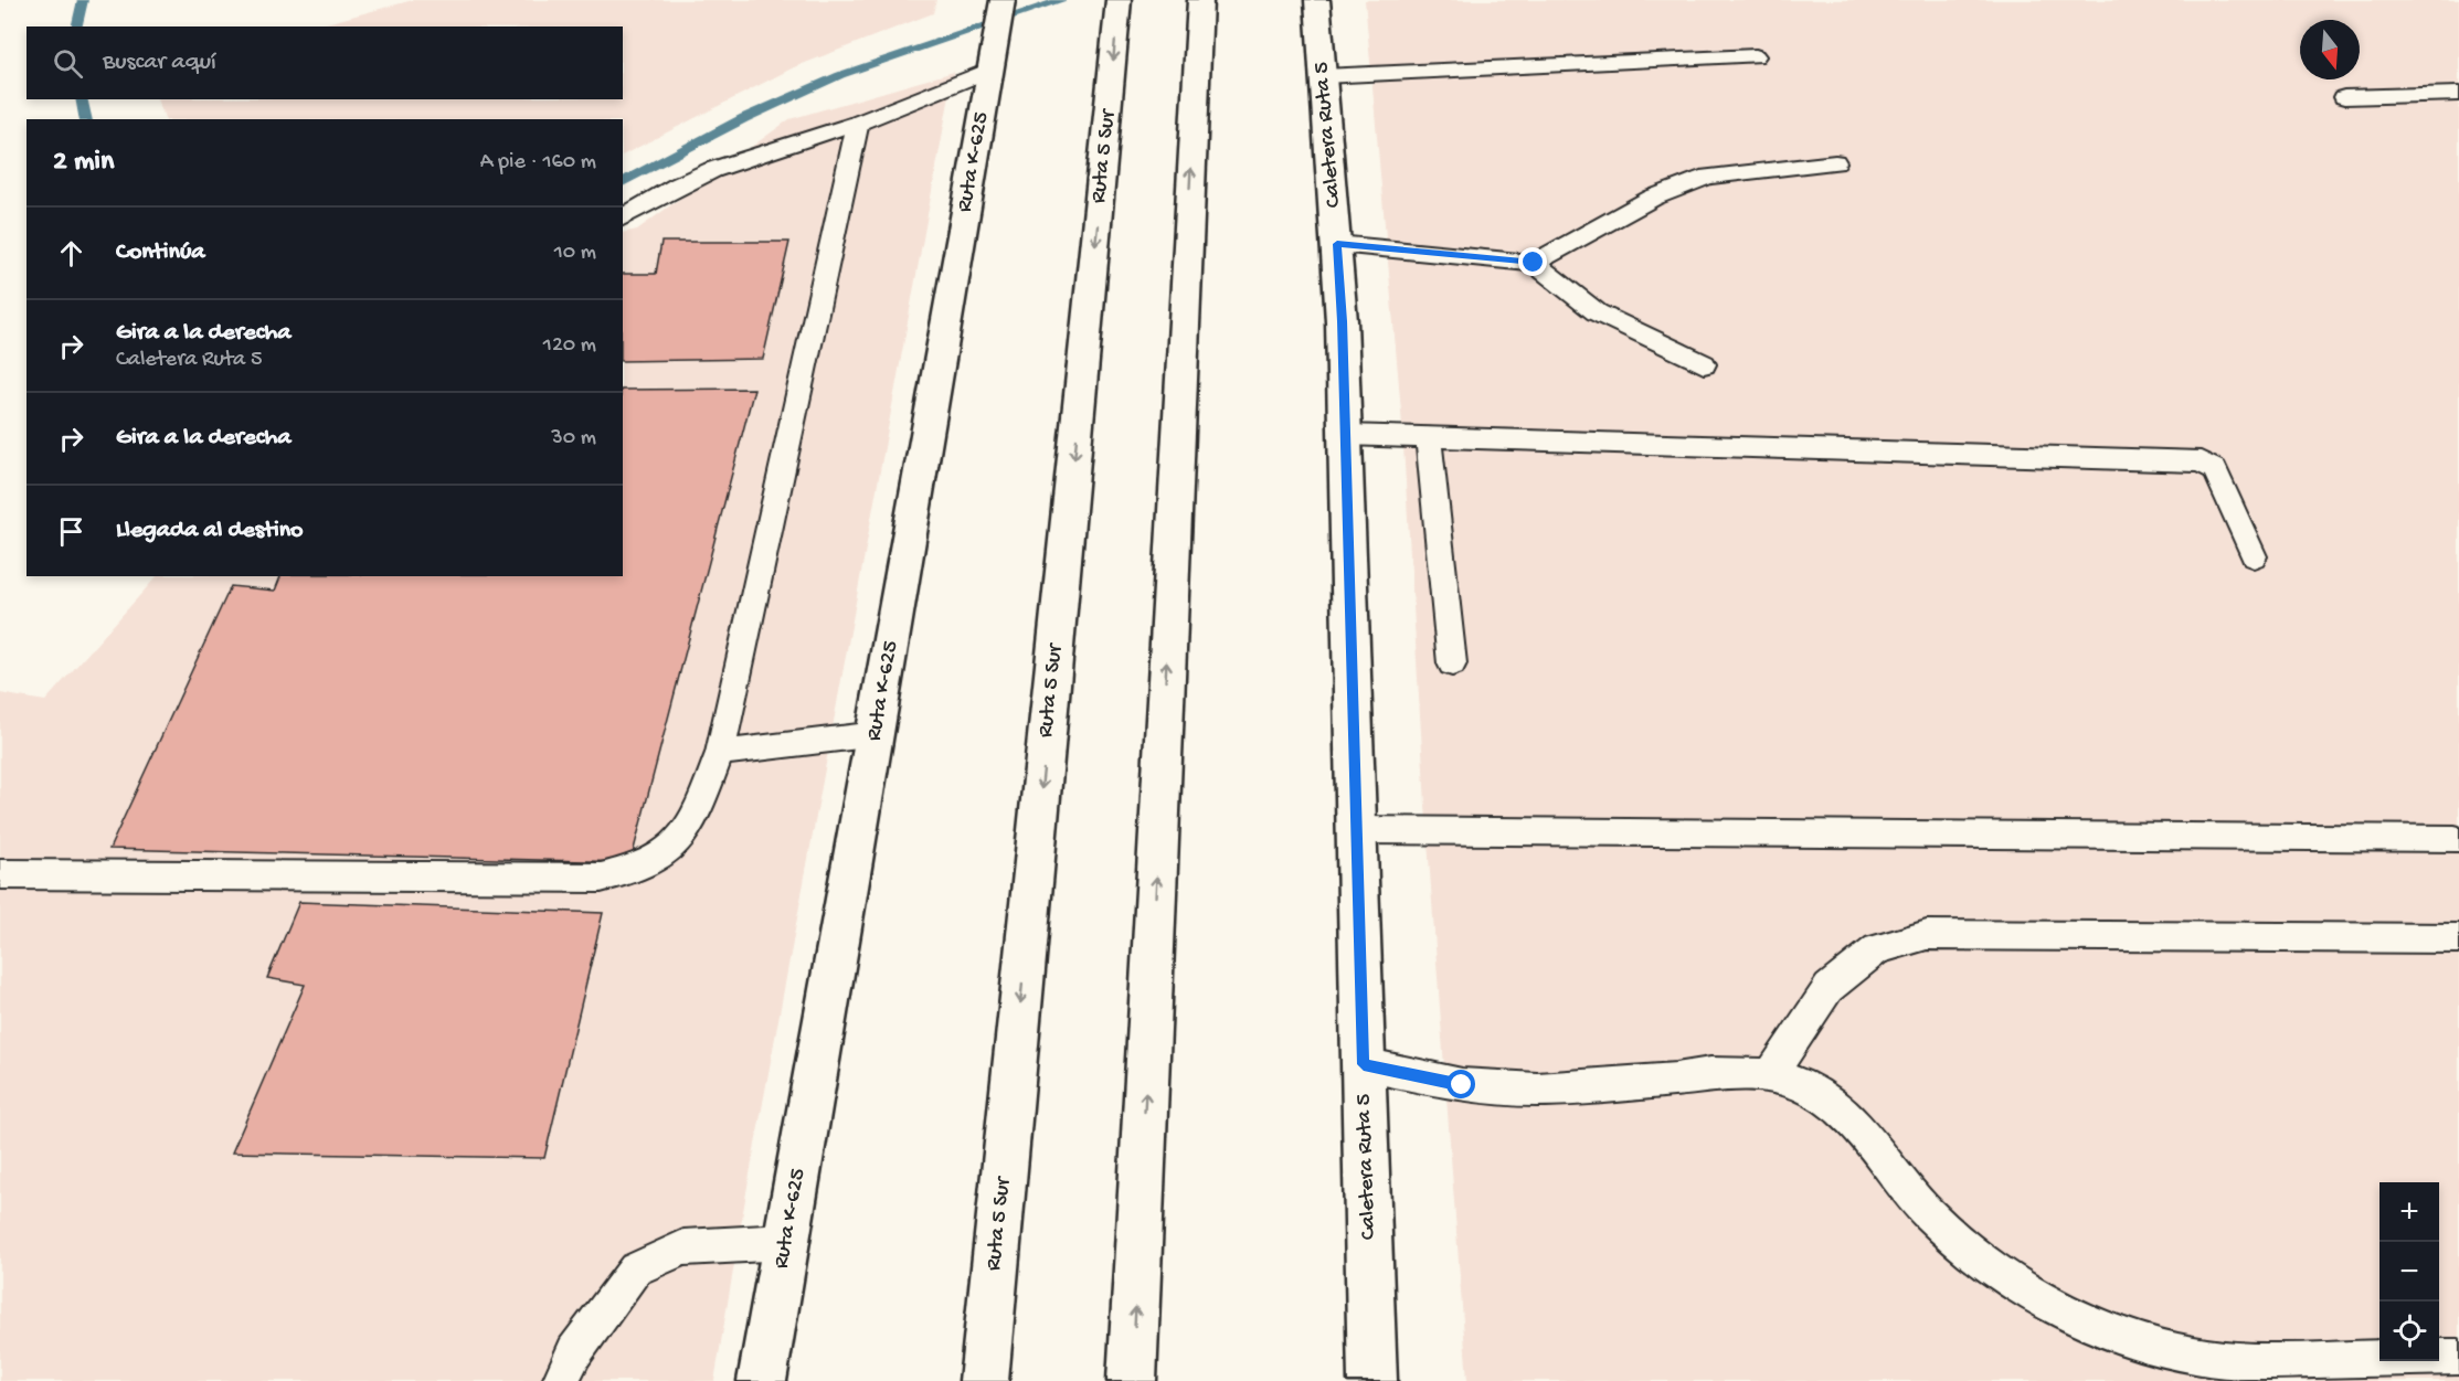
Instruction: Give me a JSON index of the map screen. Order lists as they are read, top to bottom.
{
  "streets": {
    "main road": ["Caletera Ruta 5", "Ruta 5 Sur", "Ruta K-625"]
  },
  "north": "bottom",
  "page": {
    "search": "Buscar aquí",
    "heading": ["2 min", "A pie · 160 m"],
    "list": [
      ["Continúa", "10 m"],
      ["Gira a la derecha", "Caletera Ruta 5", "120 m"],
      ["Gira a la derecha", "30 m"],
      "Llegada al destino"
    ],
    "map_buttons": ["+", "−"]
  }
}
